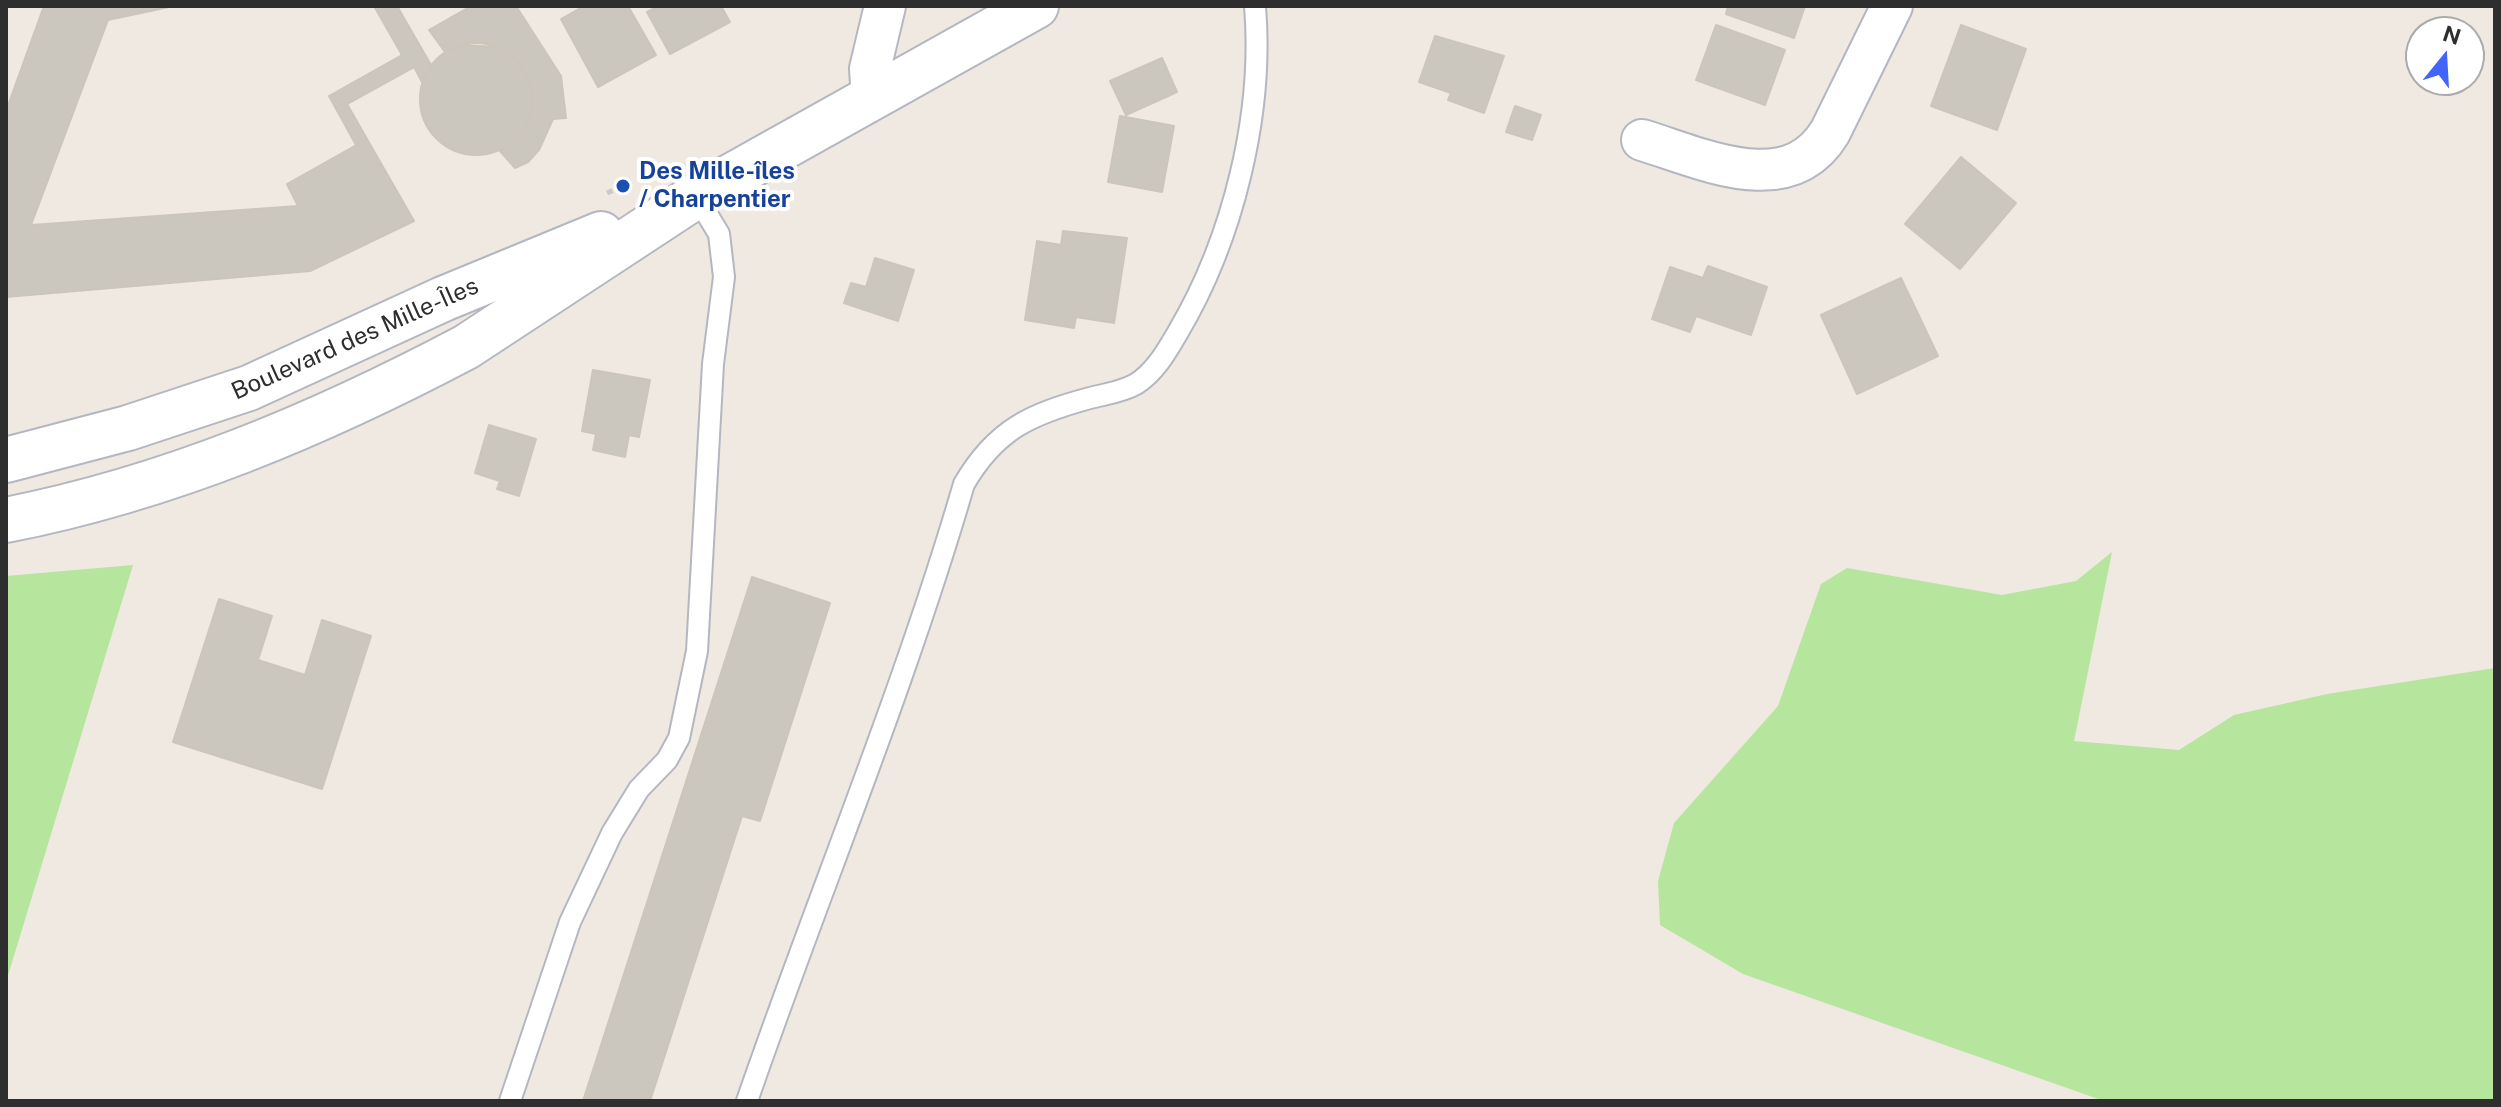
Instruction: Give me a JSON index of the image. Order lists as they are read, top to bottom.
{
  "streets": {
    "street": ["Boulevard des Mille-Îles"]
  },
  "places": ["Des Mille-îles / Charpentier"],
  "north": "top"
}
